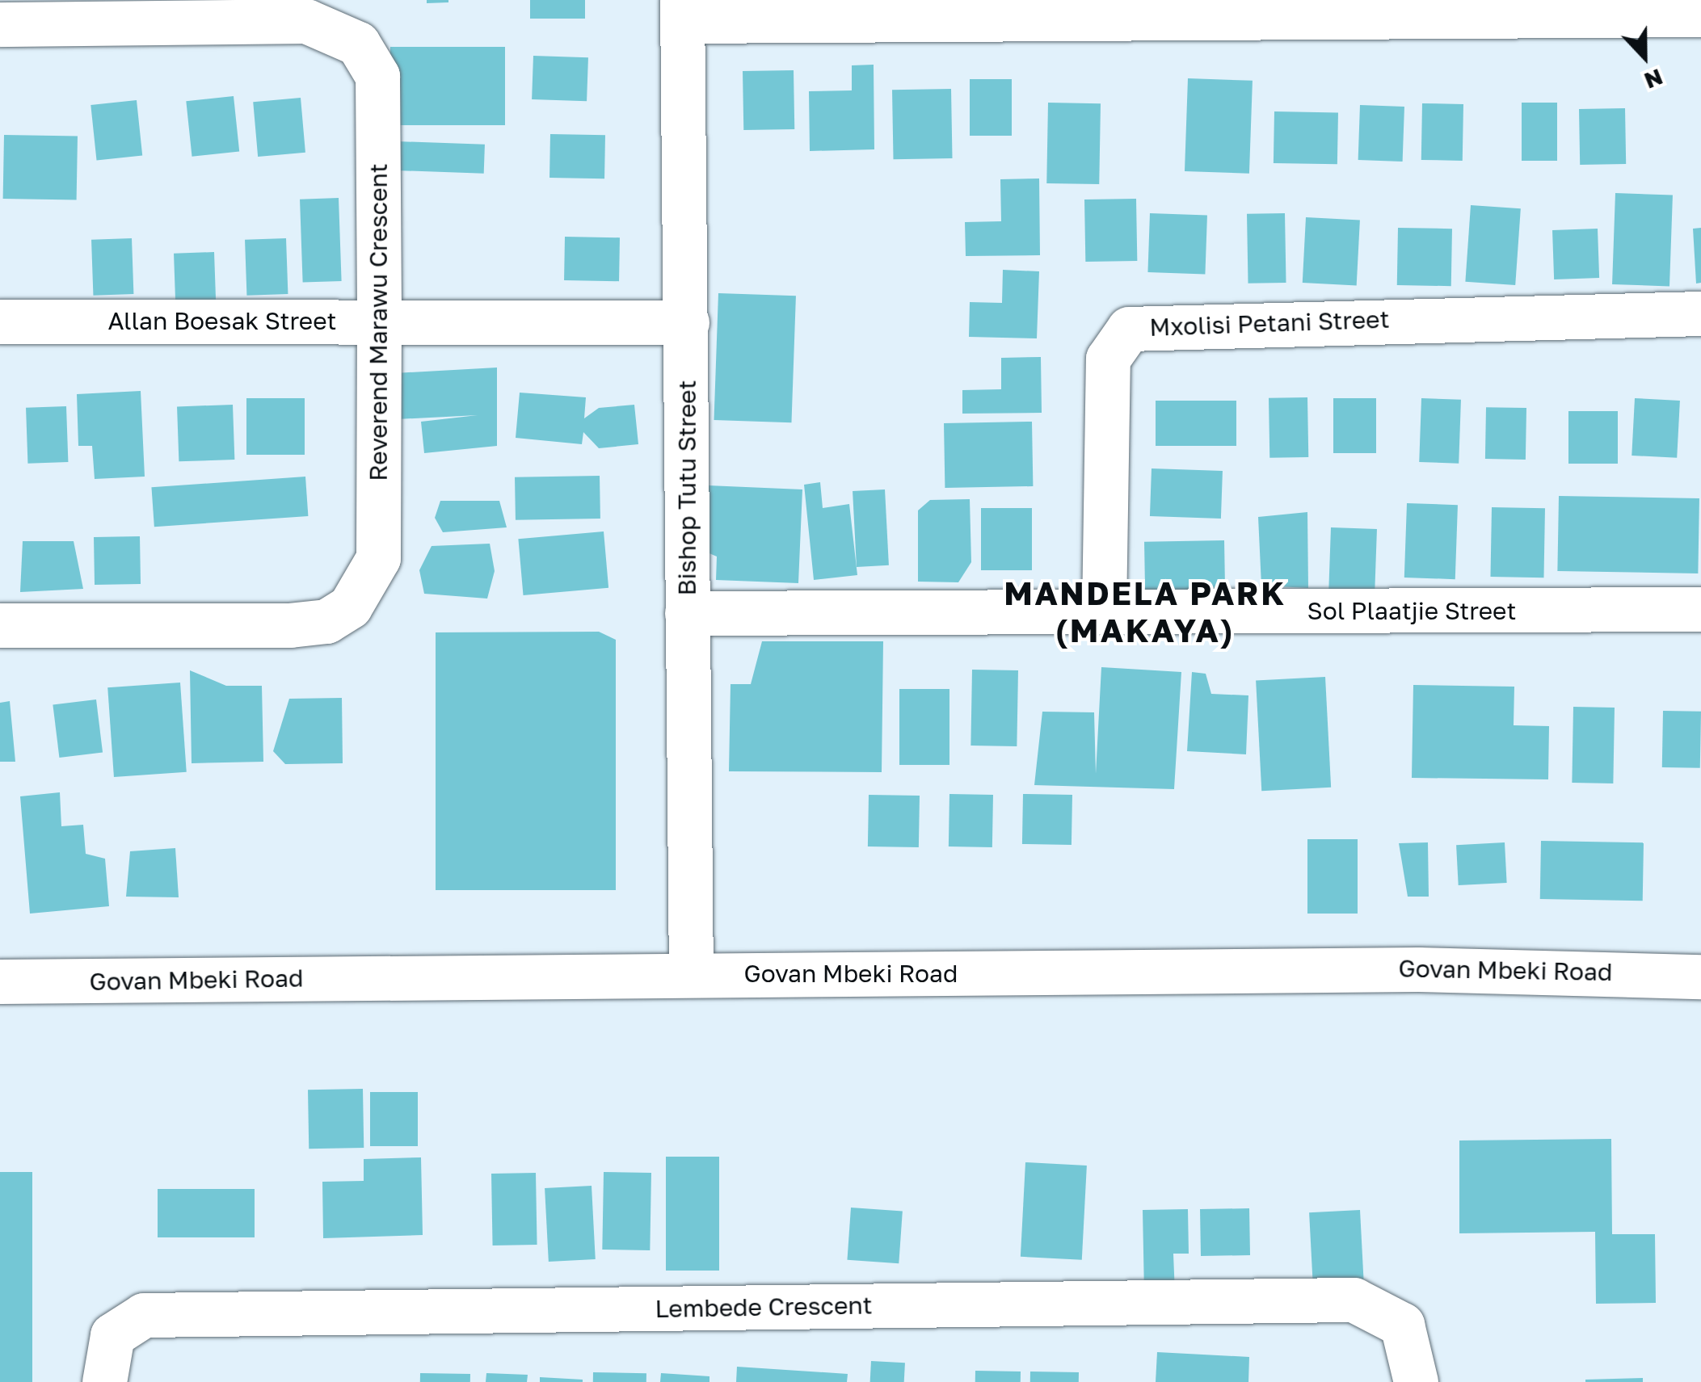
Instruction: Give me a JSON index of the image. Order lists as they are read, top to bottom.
{
  "streets": {
    "street": [
      "Allan Boesak Street",
      "Reverend Marawu Crescent",
      "Mxolisi Petani Street",
      "Bishop Tutu Street",
      "Sol Plaatjie Street",
      "Govan Mbeki Road",
      "Lembede Crescent"
    ]
  },
  "crossings": [
    ["Allan Boesak Street", "Reverend Marawu Crescent"],
    ["Allan Boesak Street", "Bishop Tutu Street"],
    ["Mxolisi Petani Street", "Sol Plaatjie Street"],
    ["Bishop Tutu Street", "Sol Plaatjie Street"],
    ["Bishop Tutu Street", "Govan Mbeki Road"]
  ],
  "districts": ["MANDELA PARK (MAKAYA)"],
  "north": "bottom"
}
